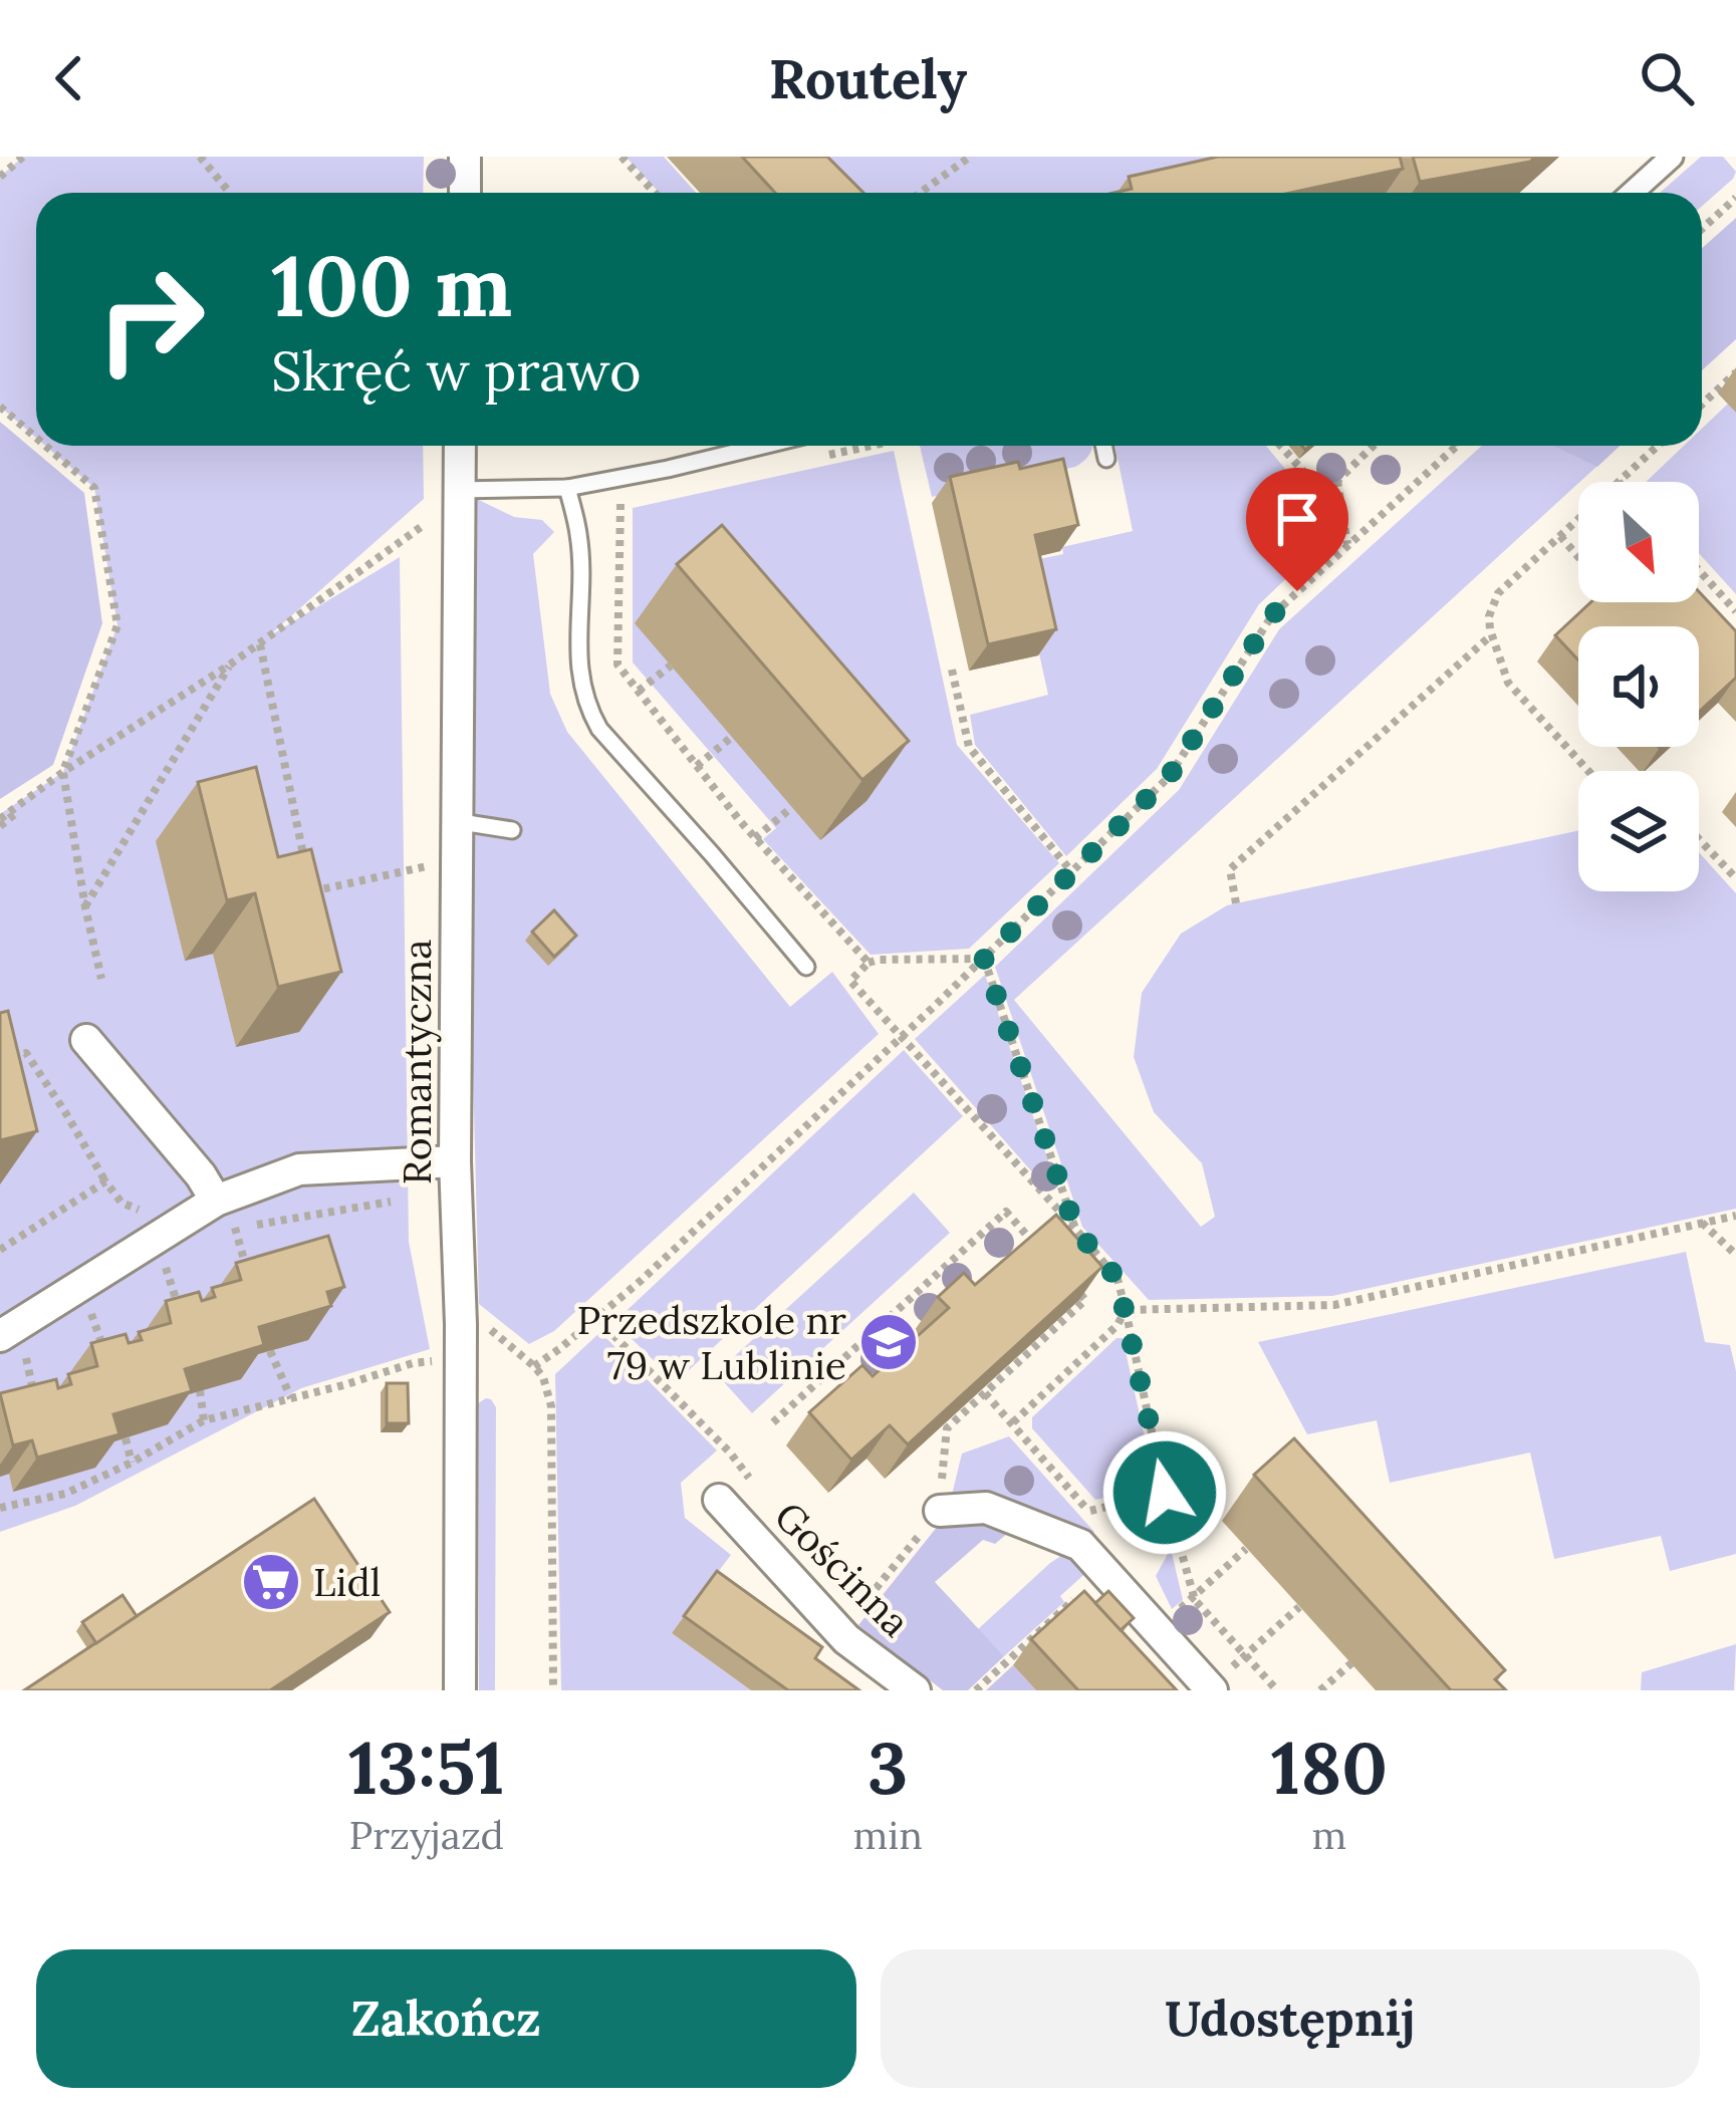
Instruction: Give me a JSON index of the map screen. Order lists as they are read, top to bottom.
{
  "streets": {
    "street": ["Romantyczna", "Gościnna"]
  },
  "places": {
    "school or university": ["Przedszkole nr 79 w Lublinie"],
    "supermarket": ["Lidl"]
  },
  "north": "bottom right",
  "page": {
    "header": "Routely",
    "turn": ["100 m", "Skręć w prawo"],
    "eta": [
      "13:51",
      "Przyjazd",
      "3",
      "min",
      "180",
      "m"
    ],
    "buttons": ["Zakończ", "Udostępnij"]
  }
}
